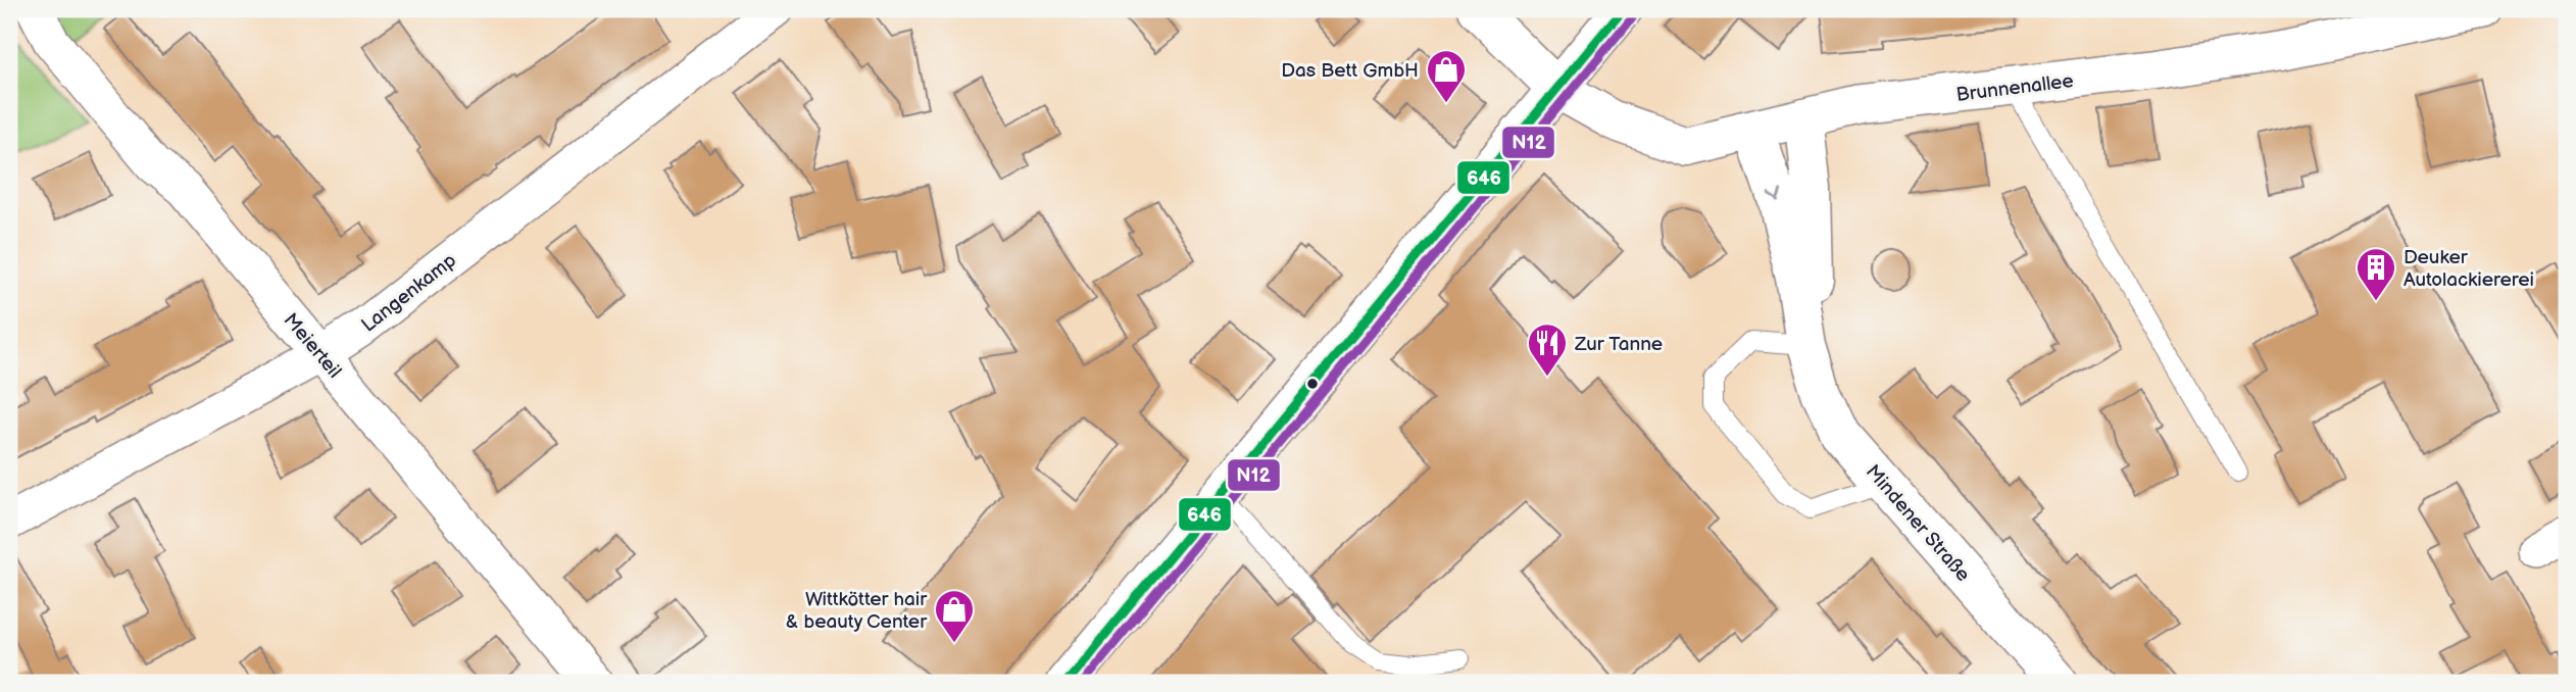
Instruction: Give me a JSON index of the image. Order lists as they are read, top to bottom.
{
  "streets": {
    "main road": ["Brunnenallee", "Mindener Straße"],
    "street": ["Langenkamp", "Meierteil"]
  },
  "crossings": [
    ["Brunnenallee", "Mindener Straße"],
    ["Langenkamp", "Meierteil"]
  ],
  "places": {
    "shop": ["Das Bett GmbH", "Wittkötter hair & beauty Center"],
    "building": ["Deuker Autolackiererei"],
    "restaurant": ["Zur Tanne"]
  },
  "lines": ["transit line 646", "transit line N12"]
}
